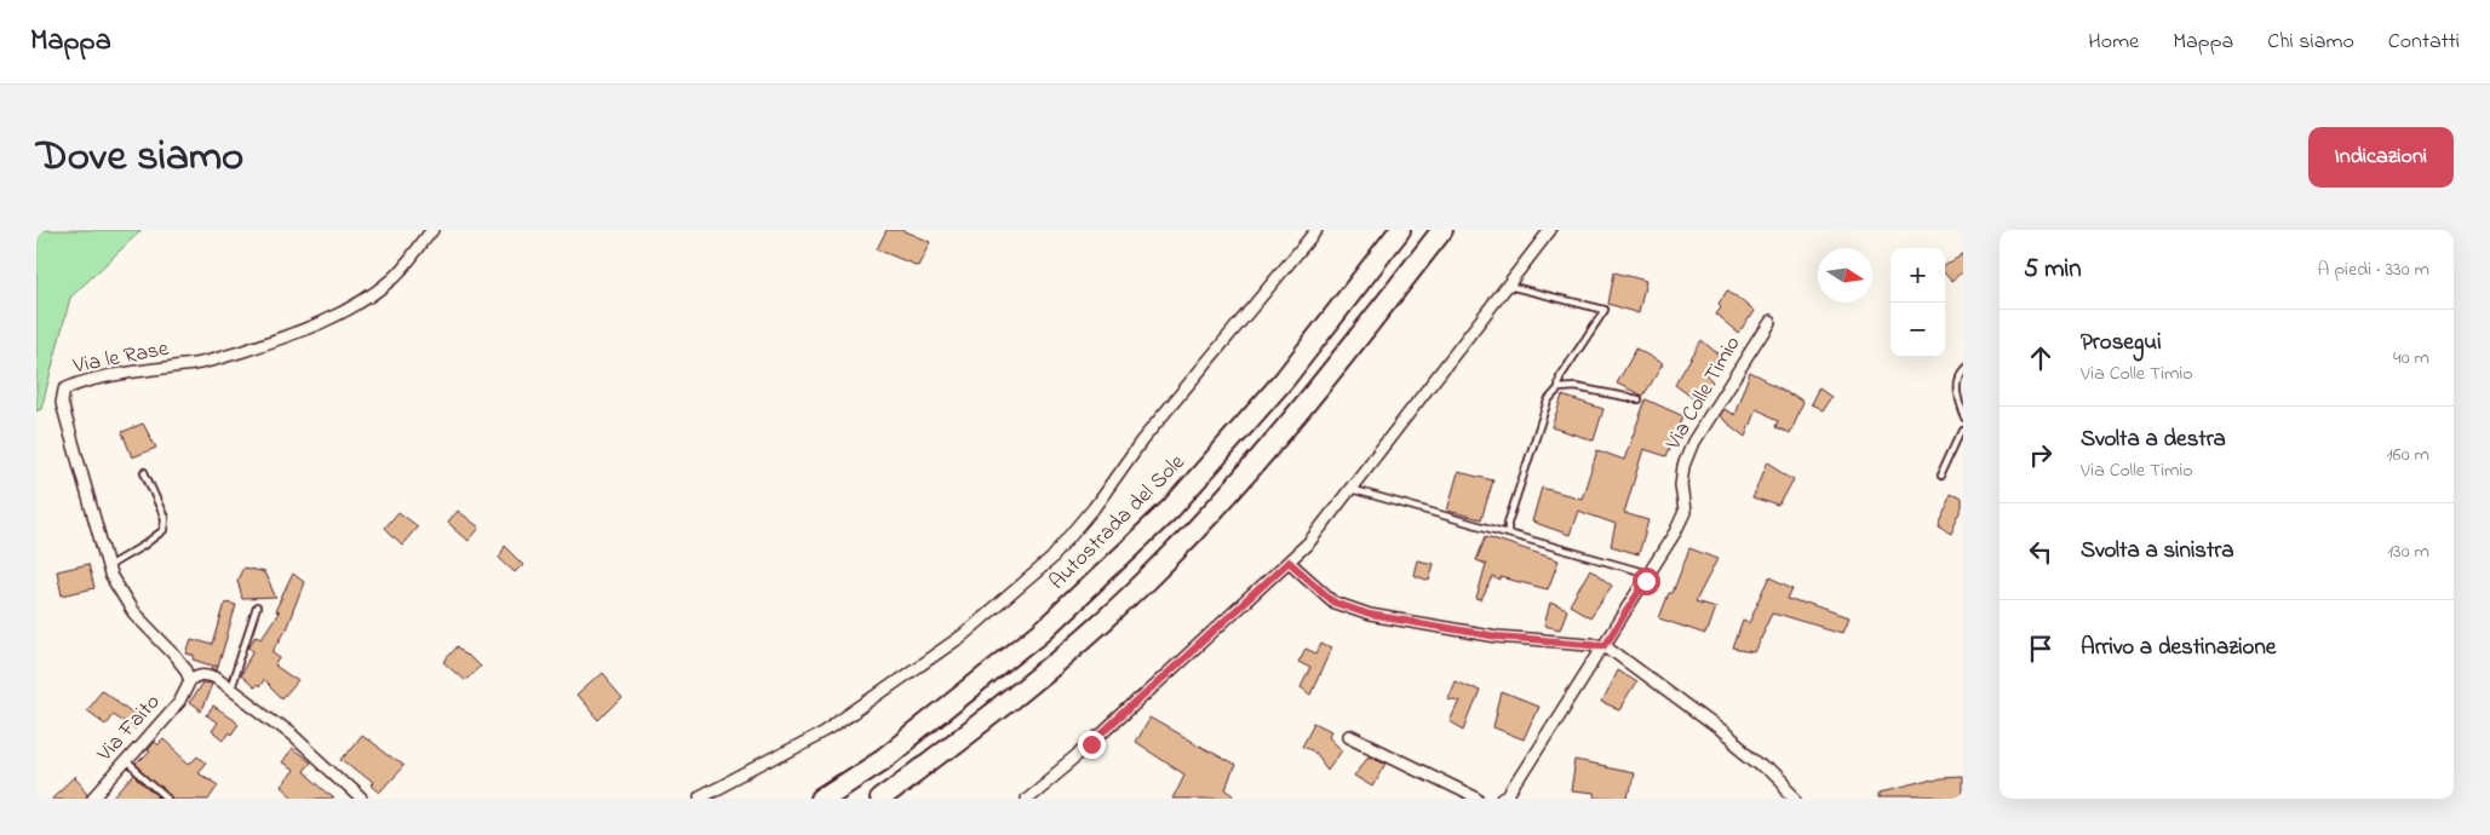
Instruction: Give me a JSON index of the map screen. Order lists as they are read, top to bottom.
{
  "streets": {
    "highway": ["Autostrada del Sole"],
    "street": ["Via le Rase", "Via Colle Timio", "Via Faito"]
  },
  "crossings": [
    ["Via le Rase", "Via Faito"]
  ],
  "north": "right",
  "page": {
    "header": "Mappa",
    "nav": [
      "Home",
      "Mappa",
      "Chi siamo",
      "Contatti"
    ],
    "title": "Dove siamo",
    "buttons": "Indicazioni",
    "heading": ["5 min", "A piedi · 330 m"],
    "map_buttons": ["+", "−"],
    "list": [
      ["Prosegui", "Via Colle Timio", "40 m"],
      ["Svolta a destra", "Via Colle Timio", "160 m"],
      ["Svolta a sinistra", "130 m"],
      "Arrivo a destinazione"
    ]
  }
}
